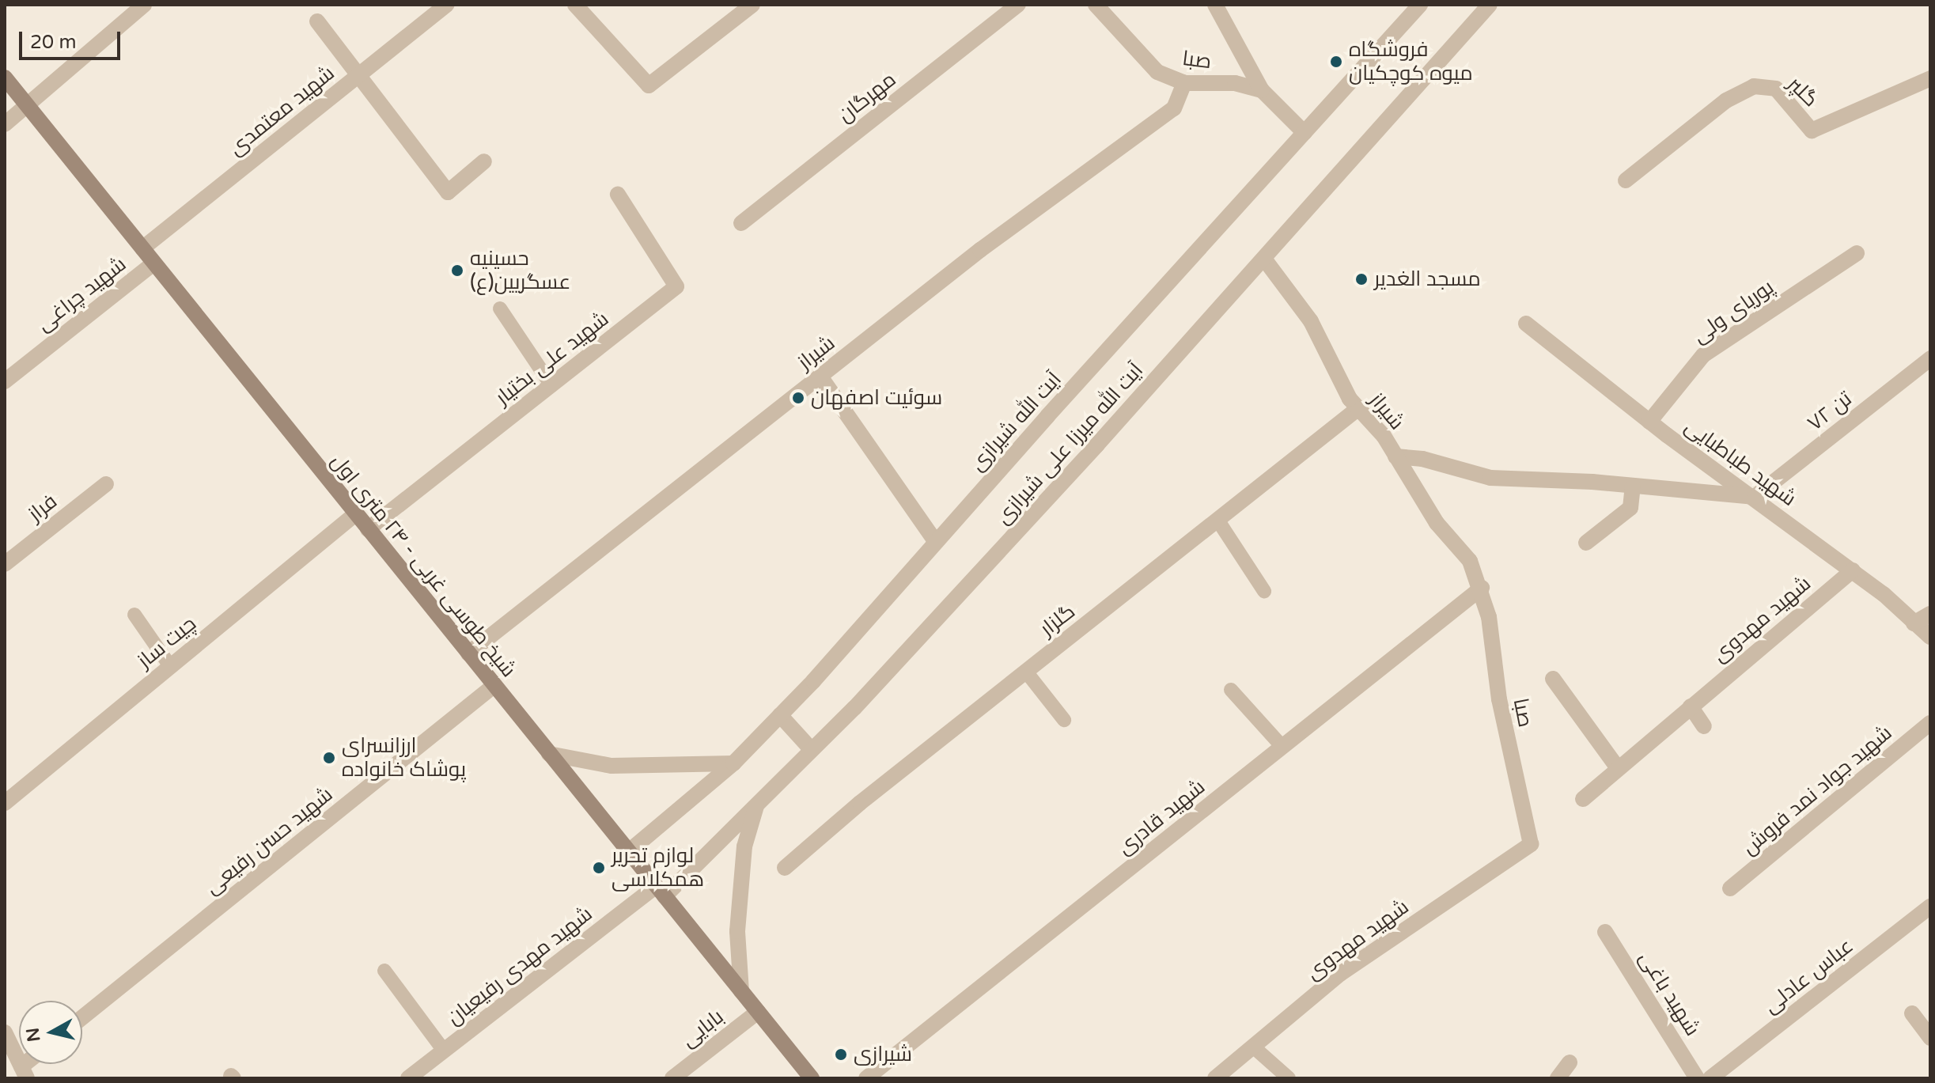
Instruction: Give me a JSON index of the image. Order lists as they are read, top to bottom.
{
  "streets": {
    "main road": ["شیخ طوسی غربی - ۲۴ متری اول"],
    "street": [
      "صبا",
      "گلپر",
      "مهرگان",
      "شهید معتمدی",
      "شهید چراغی",
      "پوریای ولی",
      "شیراز",
      "شهید علی بختیار",
      "۷۲ تن",
      "آیت الله شیرازی",
      "آیت الله میرزا علی شیرازی",
      "شهید طباطبایی",
      "فراز",
      "شهید مهدوی",
      "گلزار",
      "چیت ساز",
      "شهید جواد نمد فروش",
      "شهید قادری",
      "شهید حسن رفیعی",
      "شهید مهدی رفیعیان",
      "عباس عادلی",
      "شهید باغی",
      "بابایی"
    ]
  },
  "crossings": [
    ["صبا", "شیراز"],
    ["صبا", "شهید مهدوی"],
    ["صبا", "شهید قادری"],
    ["شهید معتمدی", "شیخ طوسی غربی - ۲۴ متری اول"],
    ["شهید چراغی", "شیخ طوسی غربی - ۲۴ متری اول"],
    ["پوریای ولی", "شهید طباطبایی"],
    ["شیراز", "آیت الله میرزا علی شیرازی"],
    ["شیراز", "شیخ طوسی غربی - ۲۴ متری اول"],
    ["شیراز", "گلزار"],
    ["شیراز", "شهید قادری"],
    ["شهید علی بختیار", "شیخ طوسی غربی - ۲۴ متری اول"],
    ["۷۲ تن", "شهید طباطبایی"],
    ["آیت الله شیرازی", "شیخ طوسی غربی - ۲۴ متری اول"],
    ["آیت الله میرزا علی شیرازی", "شیخ طوسی غربی - ۲۴ متری اول"],
    ["آیت الله میرزا علی شیرازی", "شهید مهدی رفیعیان"],
    ["شهید طباطبایی", "شهید مهدوی"],
    ["شیخ طوسی غربی - ۲۴ متری اول", "چیت ساز"],
    ["شیخ طوسی غربی - ۲۴ متری اول", "شهید حسن رفیعی"],
    ["شیخ طوسی غربی - ۲۴ متری اول", "شهید مهدی رفیعیان"],
    ["شیخ طوسی غربی - ۲۴ متری اول", "بابایی"]
  ],
  "places": [
    "فروشگاه میوه کوچکیان",
    "حسینیه عسگریین(ع)",
    "مسجد الغدیر",
    "سوئیت اصفهان",
    "ارزانسرای پوشاک خانواده",
    "لوازم تحریر همکلاسی",
    "شیرازی"
  ],
  "scale_bar": "20 m",
  "north": "left"
}
